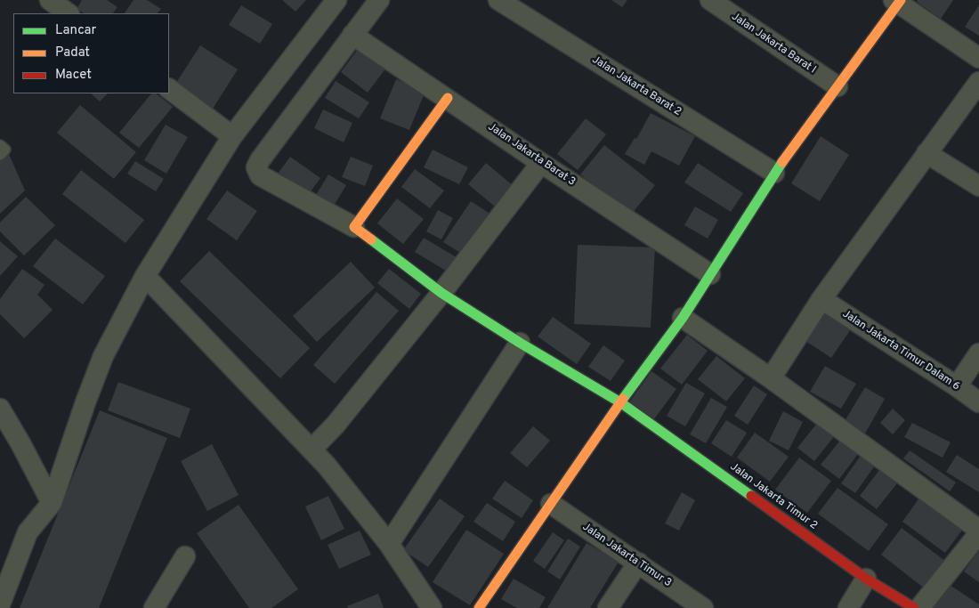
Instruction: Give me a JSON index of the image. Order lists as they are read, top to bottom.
{
  "streets": {
    "street": [
      "Jalan Jakarta Barat I",
      "Jalan Jakarta Barat 2",
      "Jalan Jakarta Barat 3",
      "Jalan Jakarta Timur Dalam 6",
      "Jalan Jakarta Timur 2",
      "Jalan Jakarta Timur 3"
    ]
  },
  "legend": ["Lancar", "Padat", "Macet"]
}
